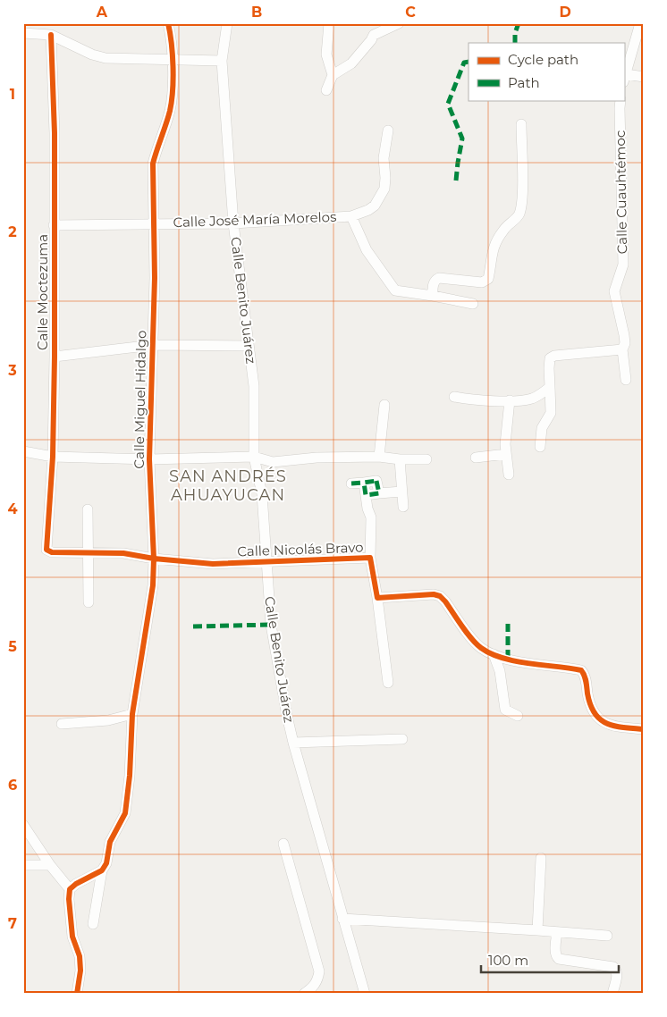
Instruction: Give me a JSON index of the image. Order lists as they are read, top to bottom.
{
  "streets": {
    "street": [
      "Calle Cuauhtémoc",
      "Calle José María Morelos",
      "Calle Moctezuma",
      "Calle Benito Juárez",
      "Calle Miguel Hidalgo",
      "Calle Nicolás Bravo"
    ]
  },
  "crossings": [
    ["Calle José María Morelos", "Calle Moctezuma"],
    ["Calle José María Morelos", "Calle Benito Juárez"],
    ["Calle José María Morelos", "Calle Miguel Hidalgo"],
    ["Calle Moctezuma", "Calle Nicolás Bravo"],
    ["Calle Benito Juárez", "Calle Nicolás Bravo"],
    ["Calle Miguel Hidalgo", "Calle Nicolás Bravo"]
  ],
  "districts": ["SAN ANDRÉS AHUAYUCAN"],
  "legend": ["Cycle path", "Path"],
  "scale_bar": "100 m",
  "grid": {
    "columns": [
      "A",
      "B",
      "C",
      "D"
    ],
    "rows": [
      "1",
      "2",
      "3",
      "4",
      "5",
      "6",
      "7"
    ]
  }
}
